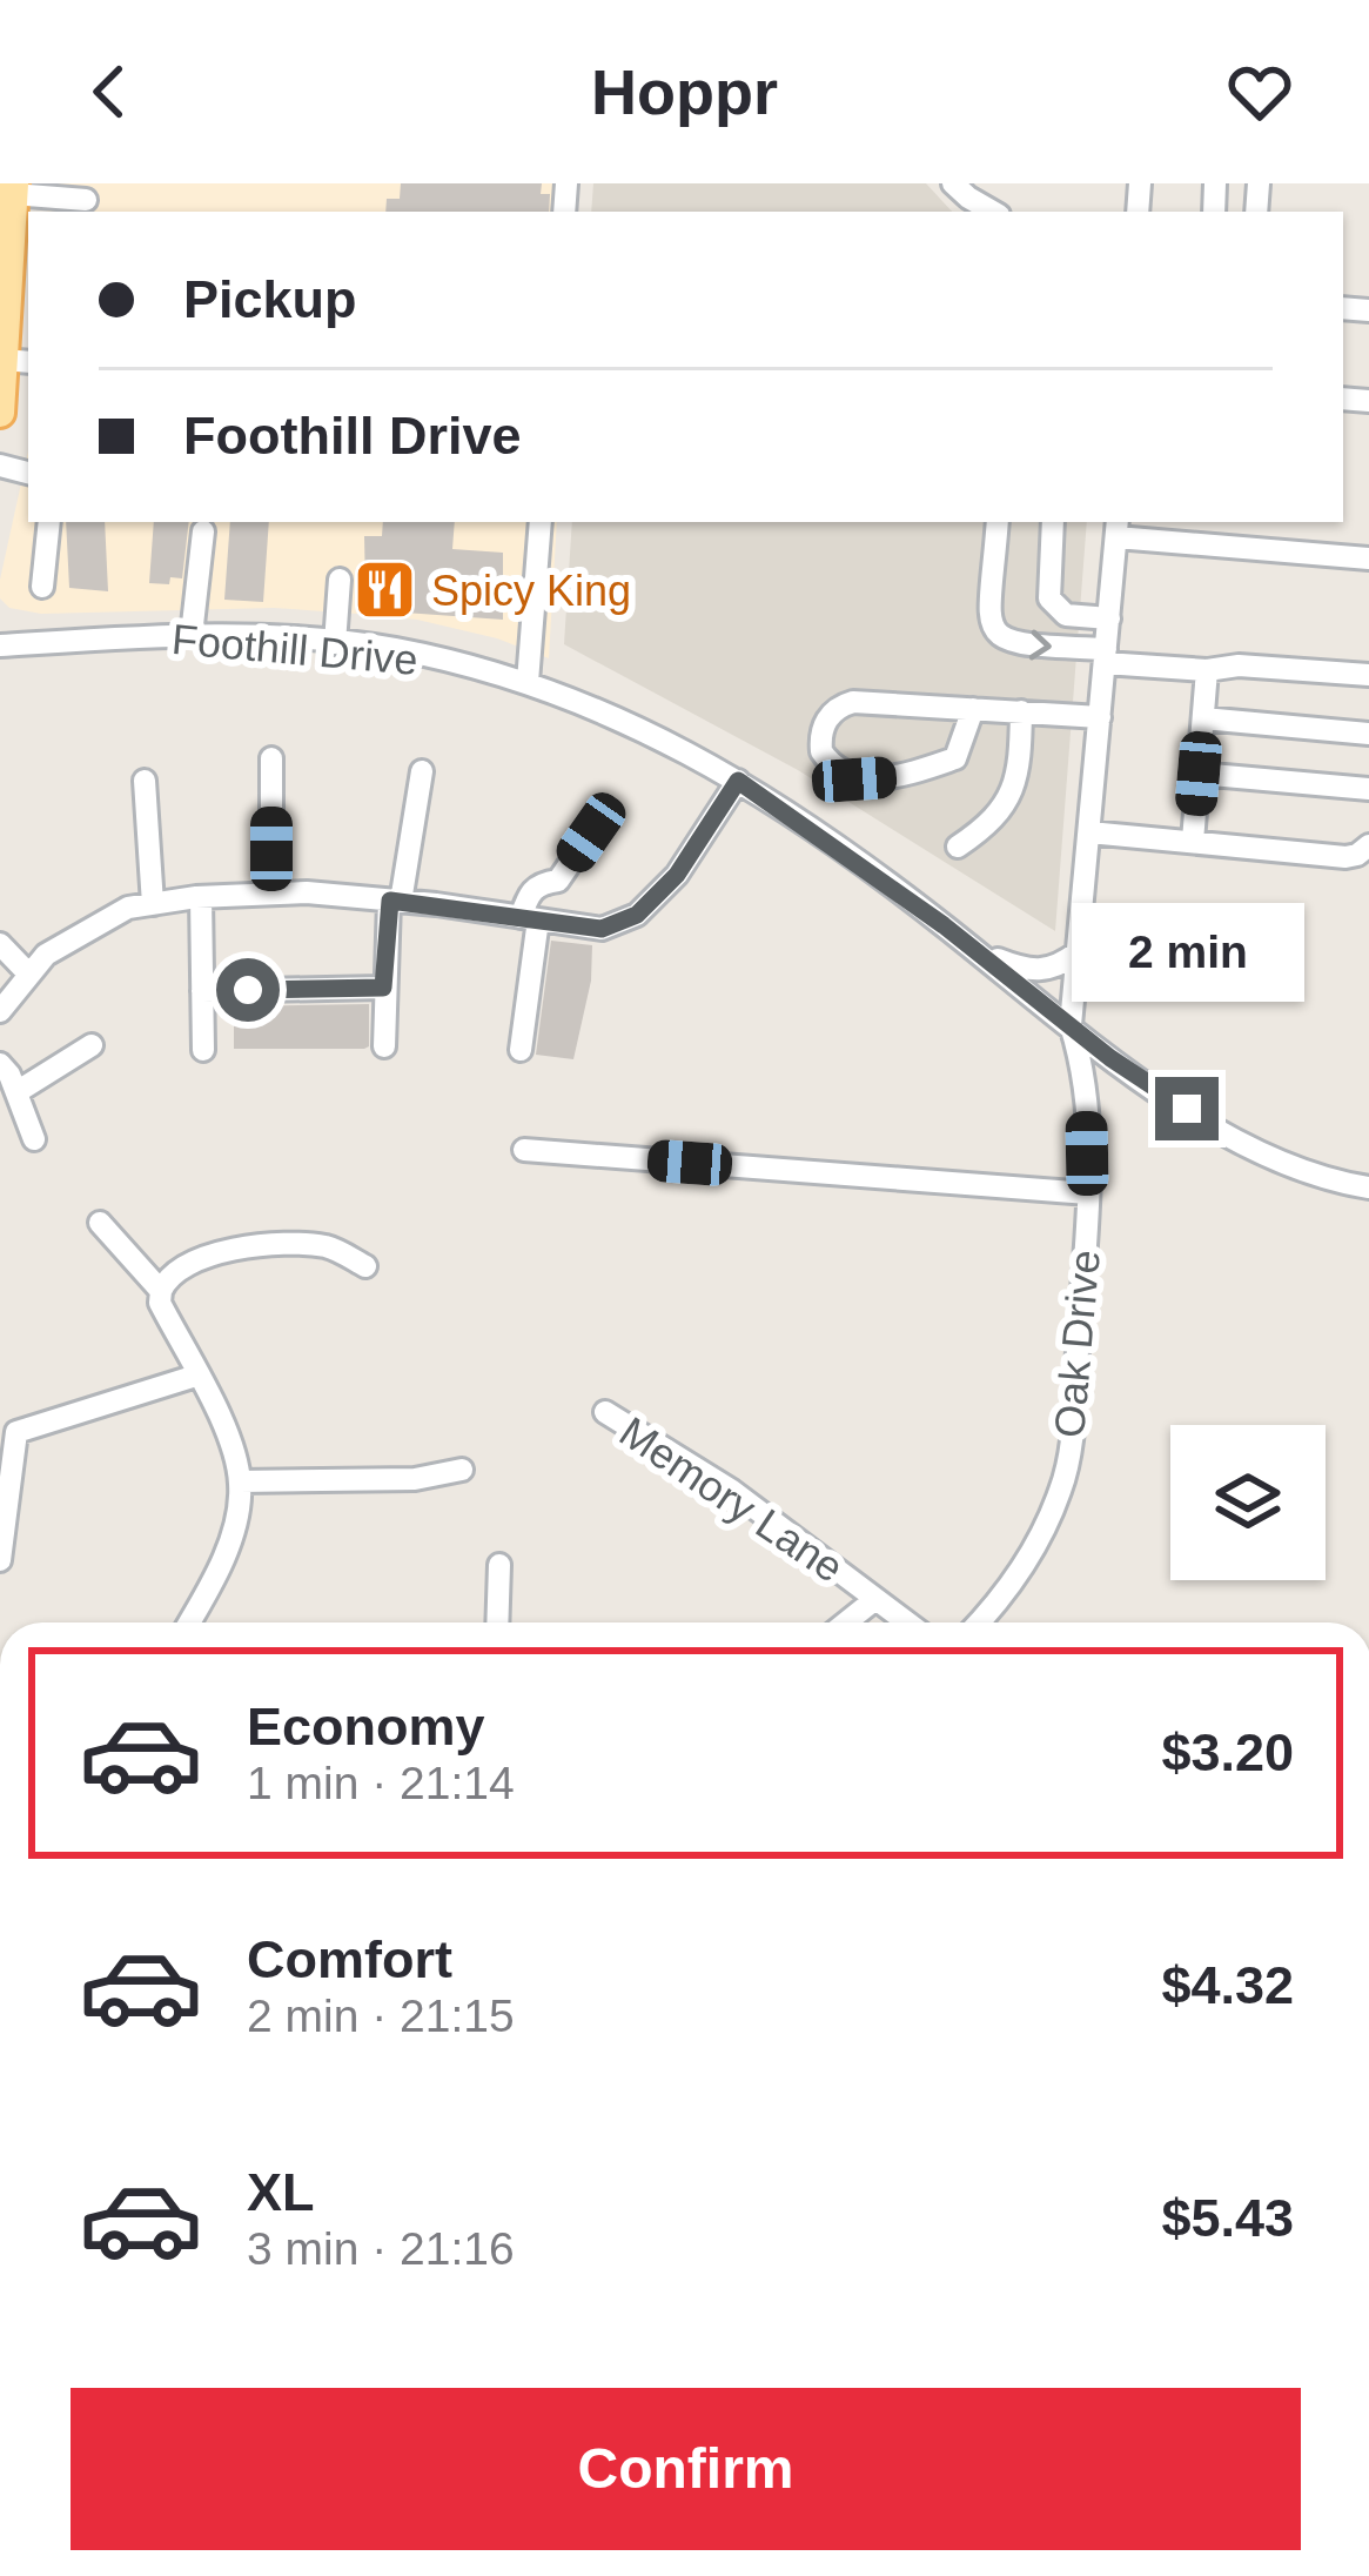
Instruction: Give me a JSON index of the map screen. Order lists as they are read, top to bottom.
{
  "streets": {
    "street": ["Foothill Drive", "Oak Drive", "Memory Lane"]
  },
  "crossings": [
    ["Foothill Drive", "Oak Drive"]
  ],
  "places": {
    "restaurant": ["Spicy King"]
  },
  "page": {
    "header": "Hoppr",
    "banner": ["Pickup", "Foothill Drive"],
    "bubble": "2 min",
    "list": [
      {
        "name": "Economy",
        "note": "1 min · 21:14",
        "value": "$3.20"
      },
      {
        "name": "Comfort",
        "note": "2 min · 21:15",
        "value": "$4.32"
      },
      {
        "name": "XL",
        "note": "3 min · 21:16",
        "value": "$5.43"
      }
    ],
    "buttons": "Confirm"
  }
}
